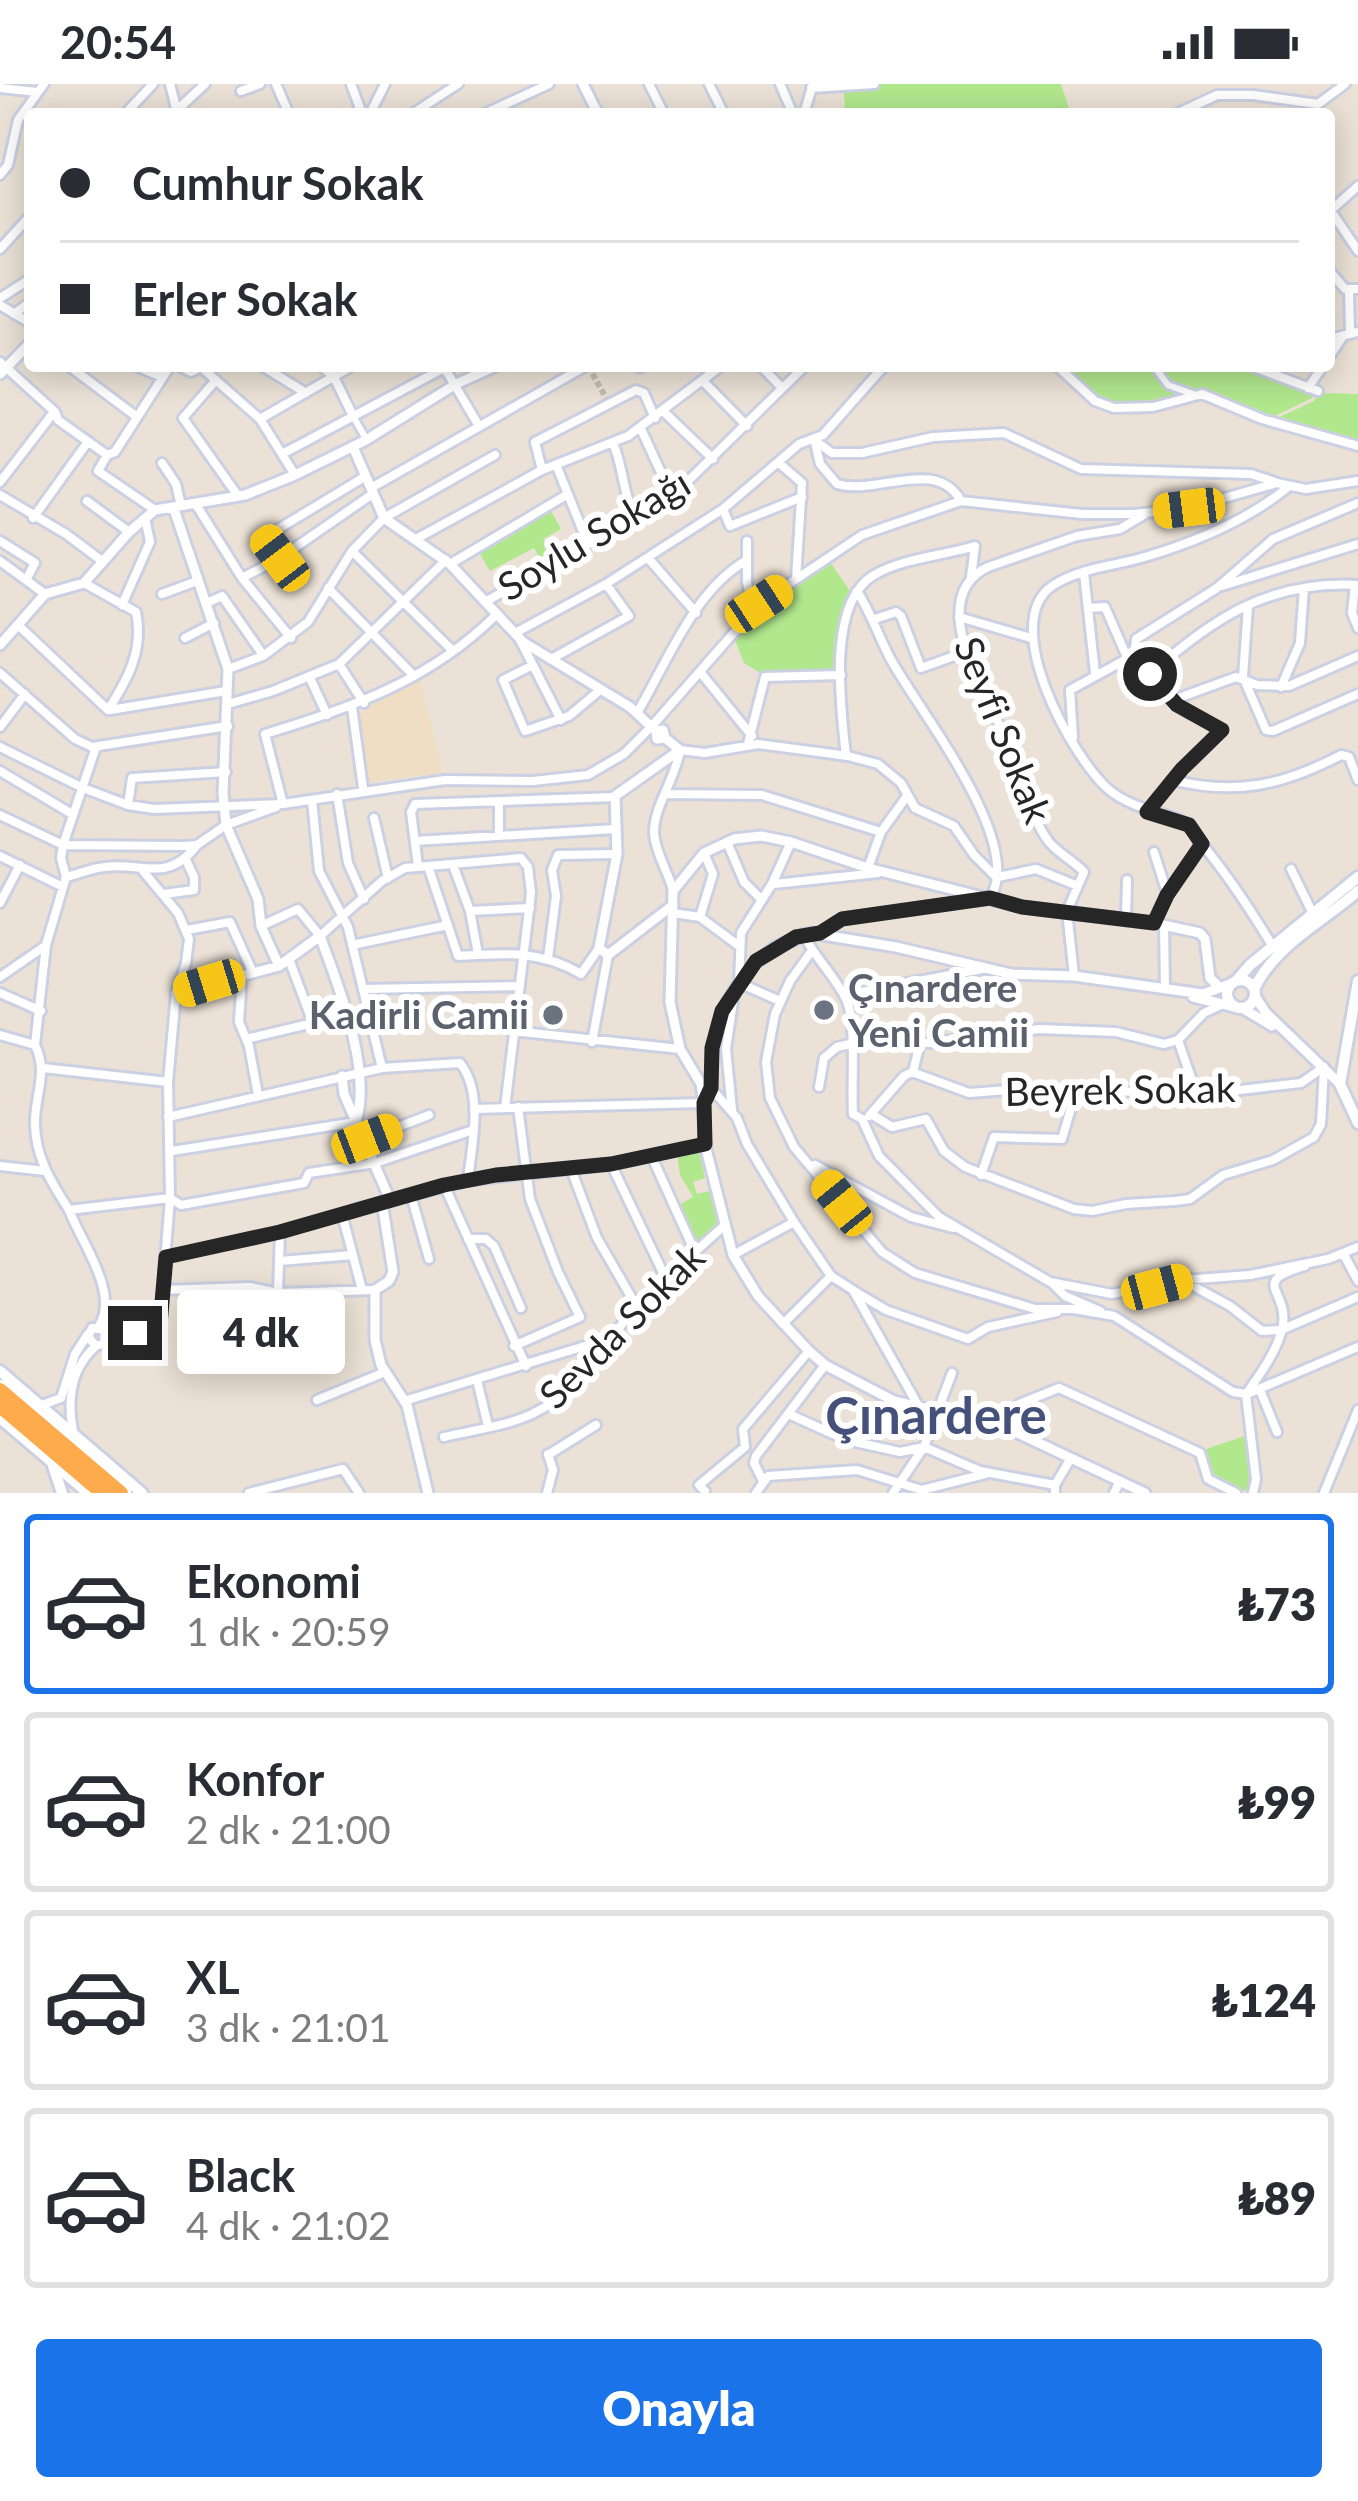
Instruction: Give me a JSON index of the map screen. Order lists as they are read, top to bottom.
{
  "streets": {
    "street": [
      "Soylu Sokağı",
      "Seyfi Sokak",
      "Beyrek Sokak",
      "Sevda Sokak"
    ]
  },
  "districts": ["Çınardere"],
  "places": ["Çınardere Yeni Camii", "Kadirli Camii"],
  "page": {
    "status": "20:54",
    "banner": ["Cumhur Sokak", "Erler Sokak"],
    "bubble": "4 dk",
    "list": [
      {
        "name": "Ekonomi",
        "note": "1 dk · 20:59",
        "value": "₺73"
      },
      {
        "name": "Konfor",
        "note": "2 dk · 21:00",
        "value": "₺99"
      },
      {
        "name": "XL",
        "note": "3 dk · 21:01",
        "value": "₺124"
      },
      {
        "name": "Black",
        "note": "4 dk · 21:02",
        "value": "₺89"
      }
    ],
    "buttons": "Onayla"
  }
}
